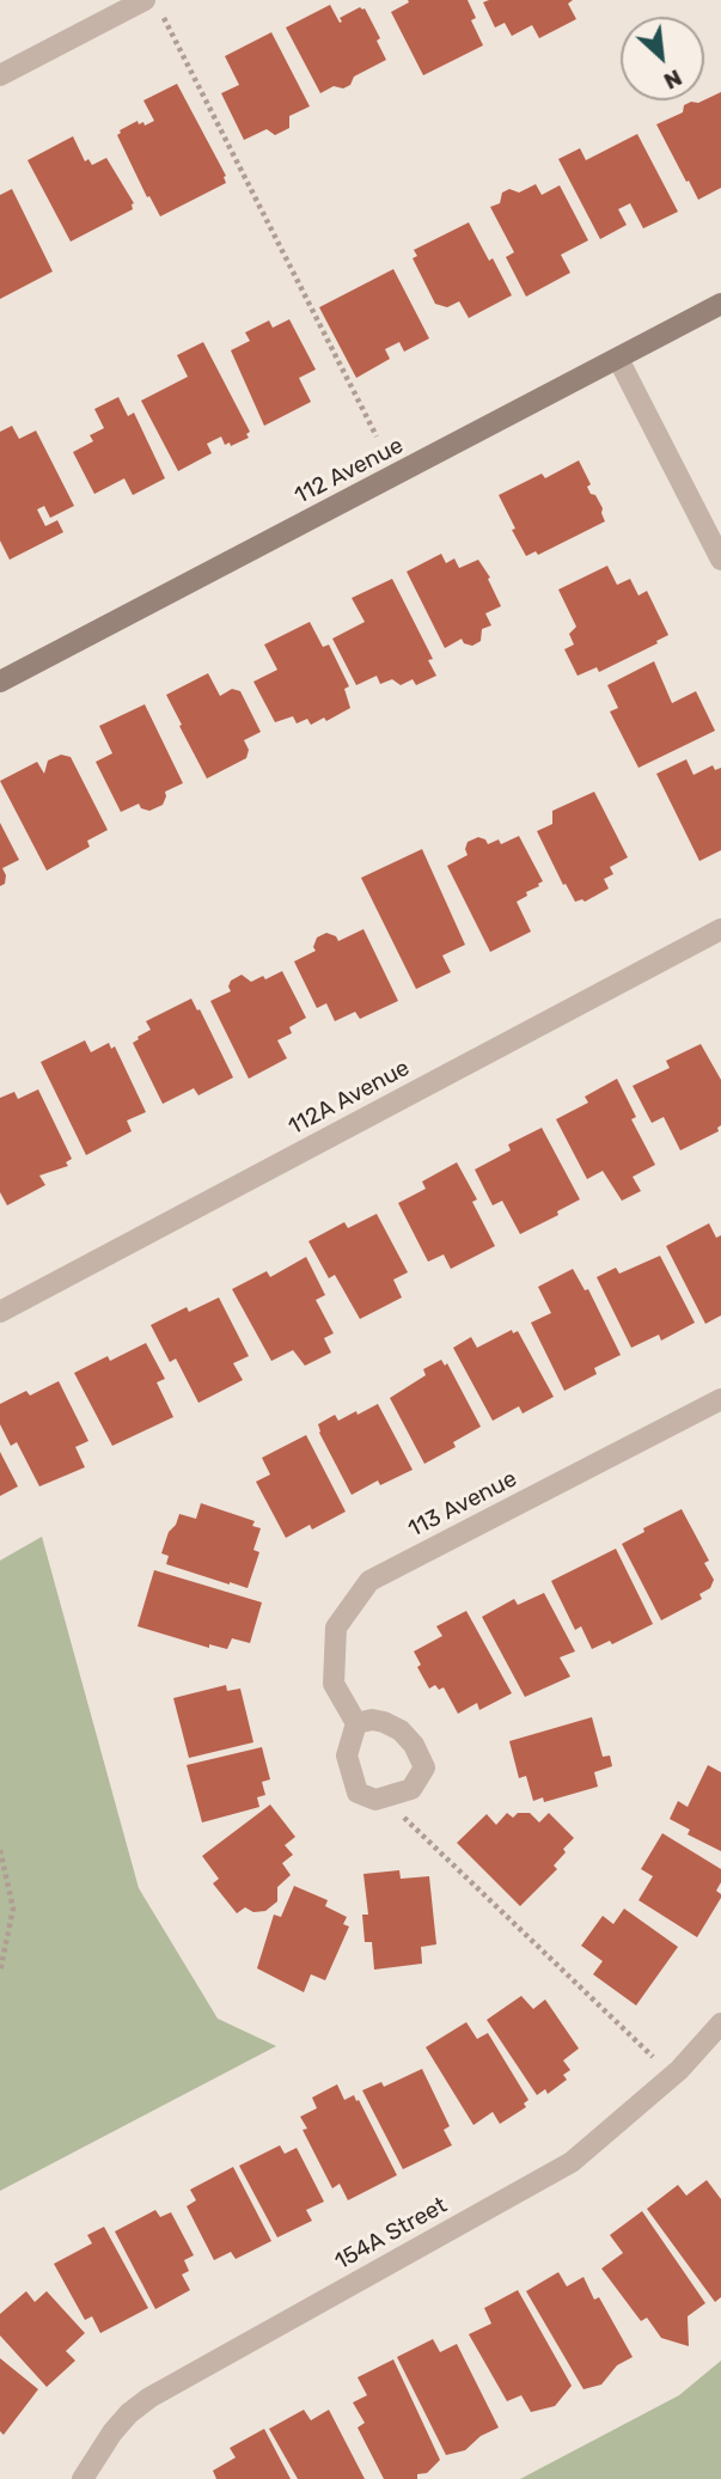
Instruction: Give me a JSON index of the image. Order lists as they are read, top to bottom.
{
  "streets": {
    "street": [
      "112 Avenue",
      "112A Avenue",
      "113 Avenue",
      "154A Street"
    ]
  },
  "north": "bottom right"
}
